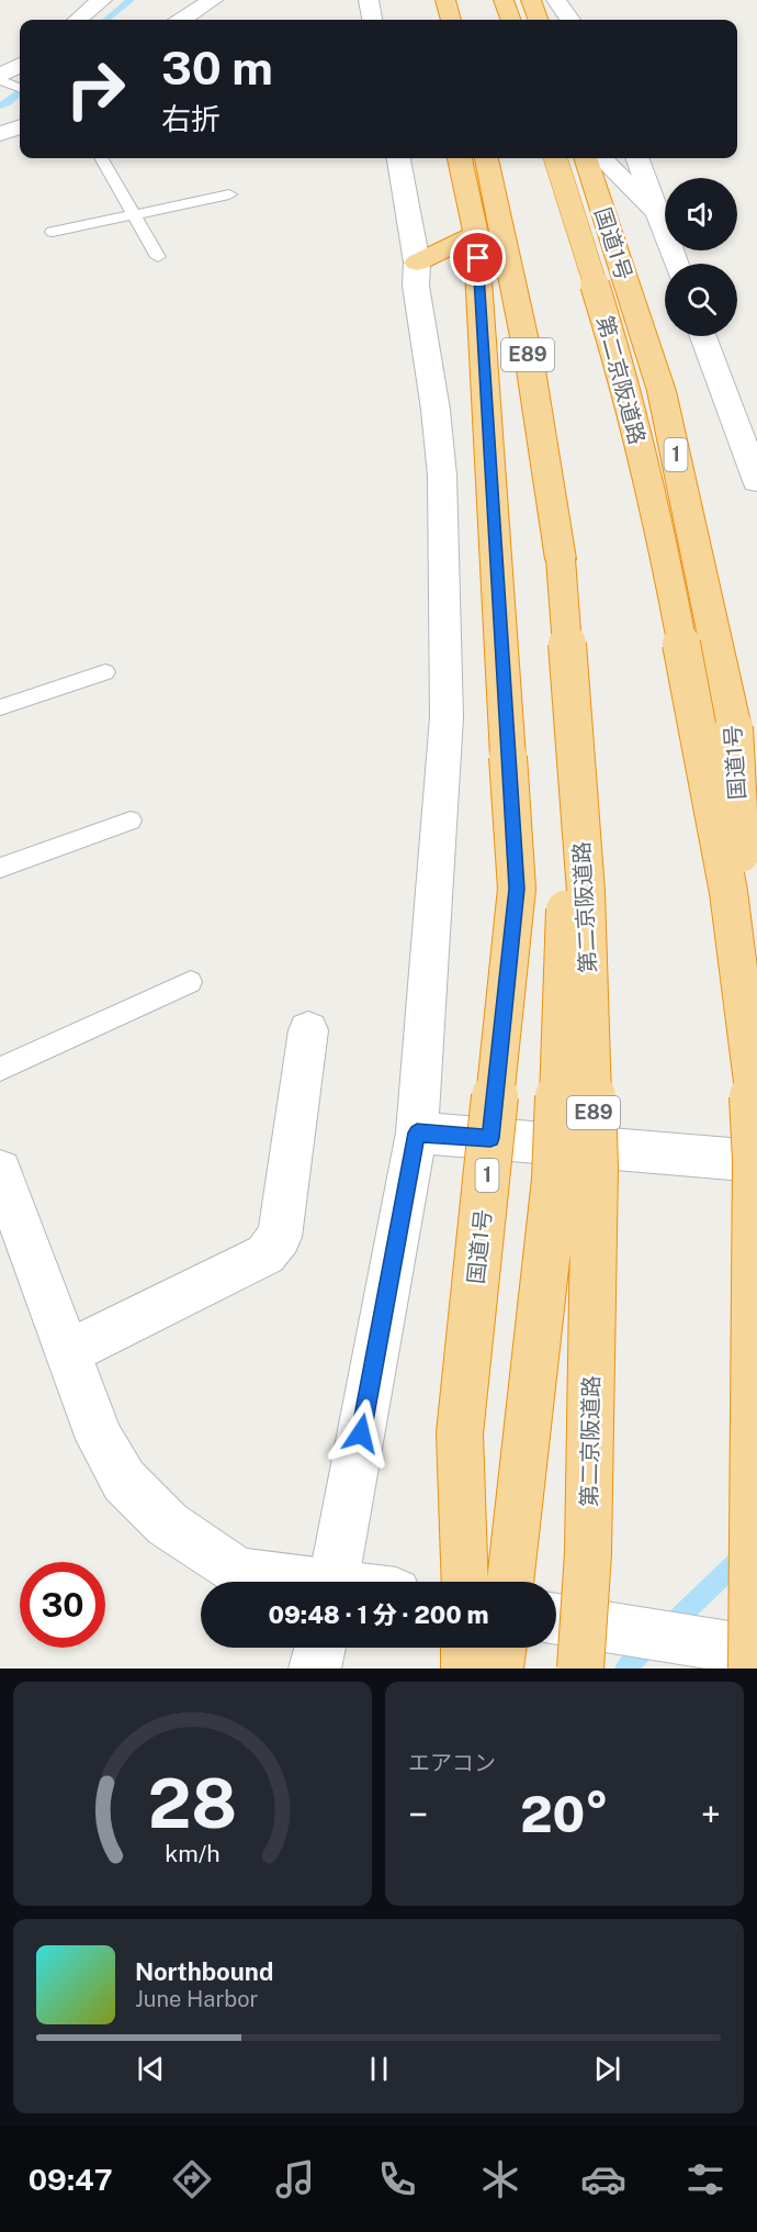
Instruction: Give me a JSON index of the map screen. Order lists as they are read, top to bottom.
{
  "streets": {
    "highway": [
      "国道1号",
      "E89",
      "第二京阪道路",
      "1"
    ]
  },
  "page": {
    "turn": ["30 m", "右折"],
    "limit": "30",
    "trip": "09:48 · 1 分 · 200 m",
    "tile": "エアコン",
    "heat": ["−", "20°", "+"],
    "song": ["Northbound", "June Harbor"],
    "tabs": "09:47",
    "gauge": ["28", "km/h"]
  }
}
